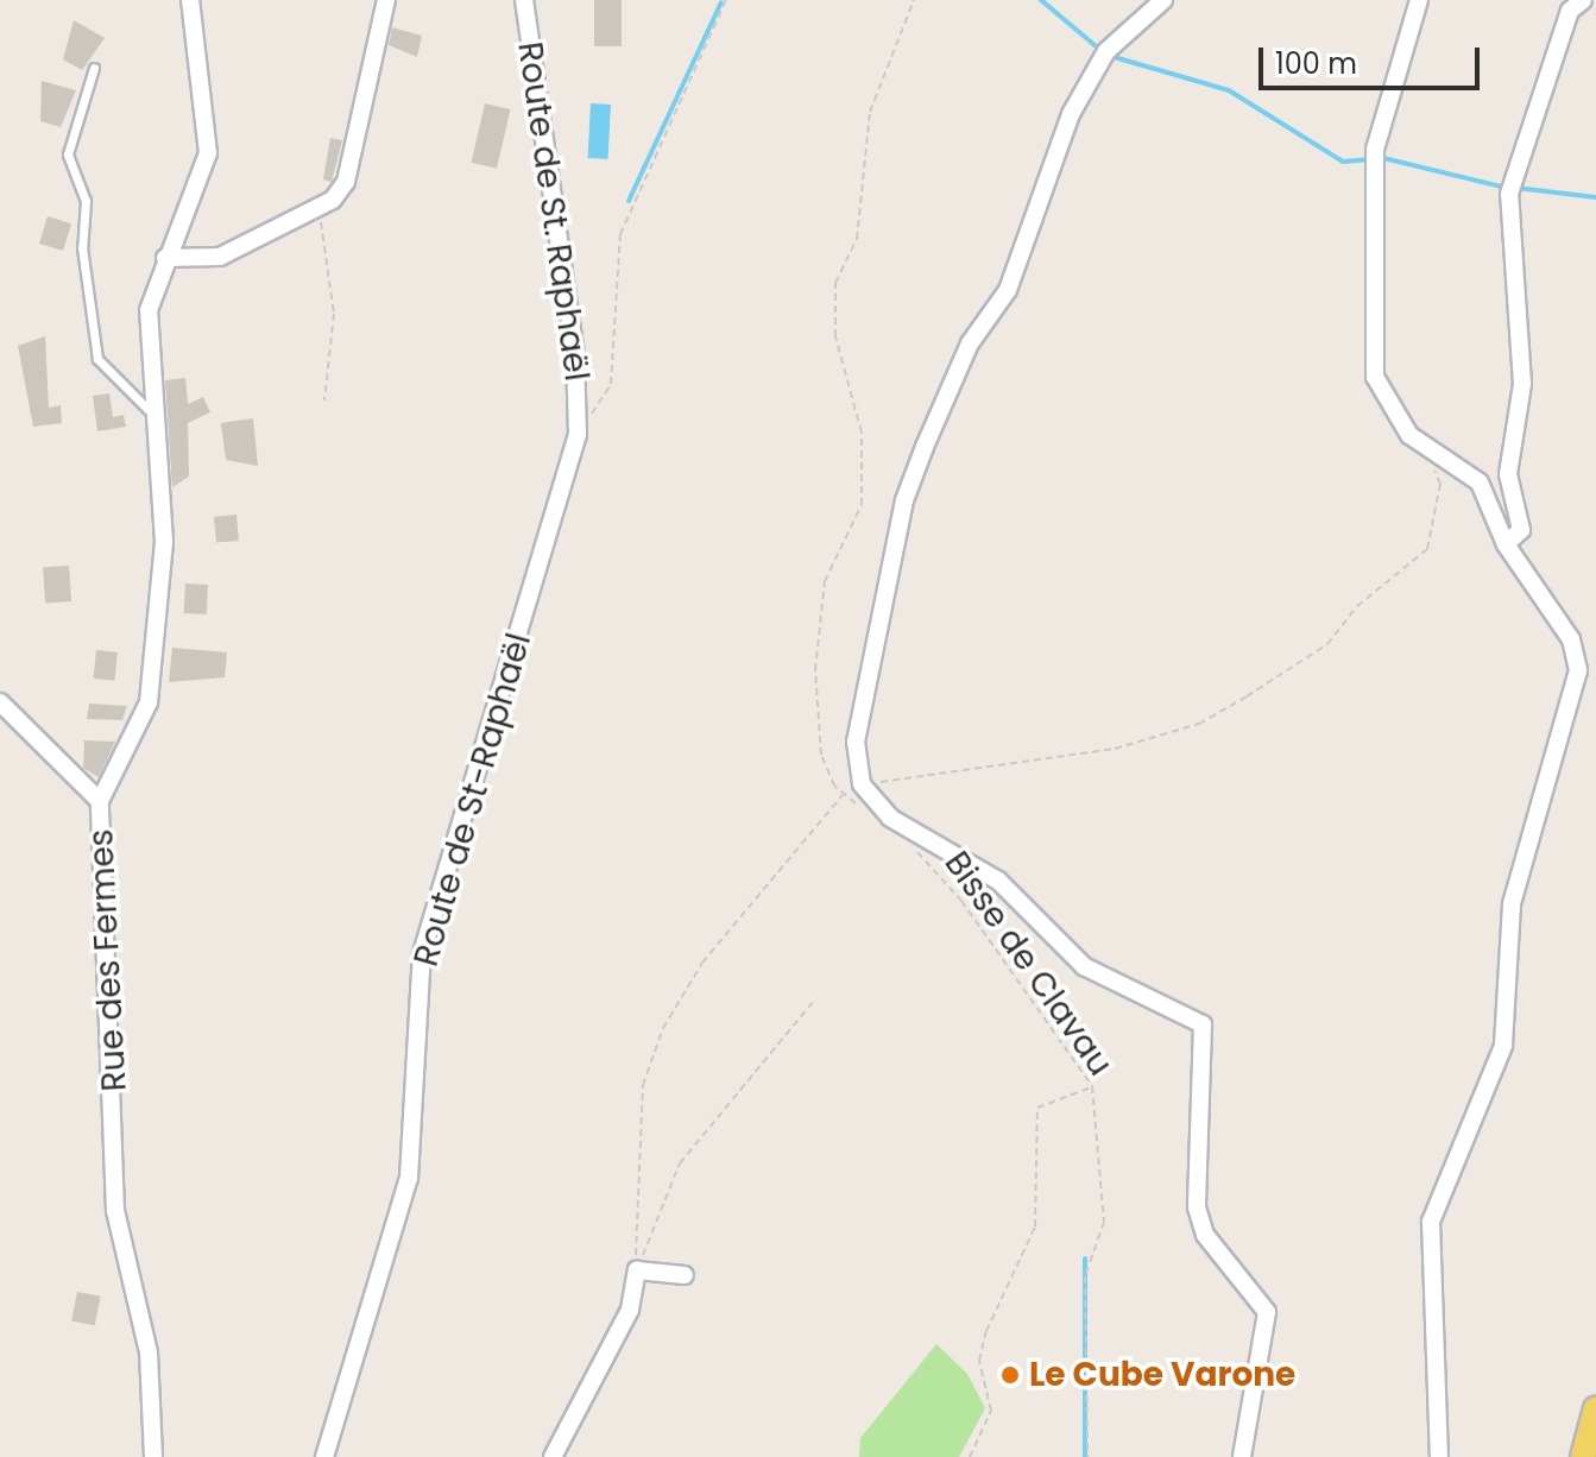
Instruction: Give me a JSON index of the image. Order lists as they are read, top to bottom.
{
  "streets": {
    "street": ["Route de St. Raphaël", "Route de St-Raphaël", "Rue des Fermes"],
    "path": ["Bisse de Clavau"]
  },
  "crossings": [
    ["Route de St. Raphaël", "Route de St-Raphaël"]
  ],
  "places": ["Le Cube Varone"],
  "scale_bar": "100 m"
}
